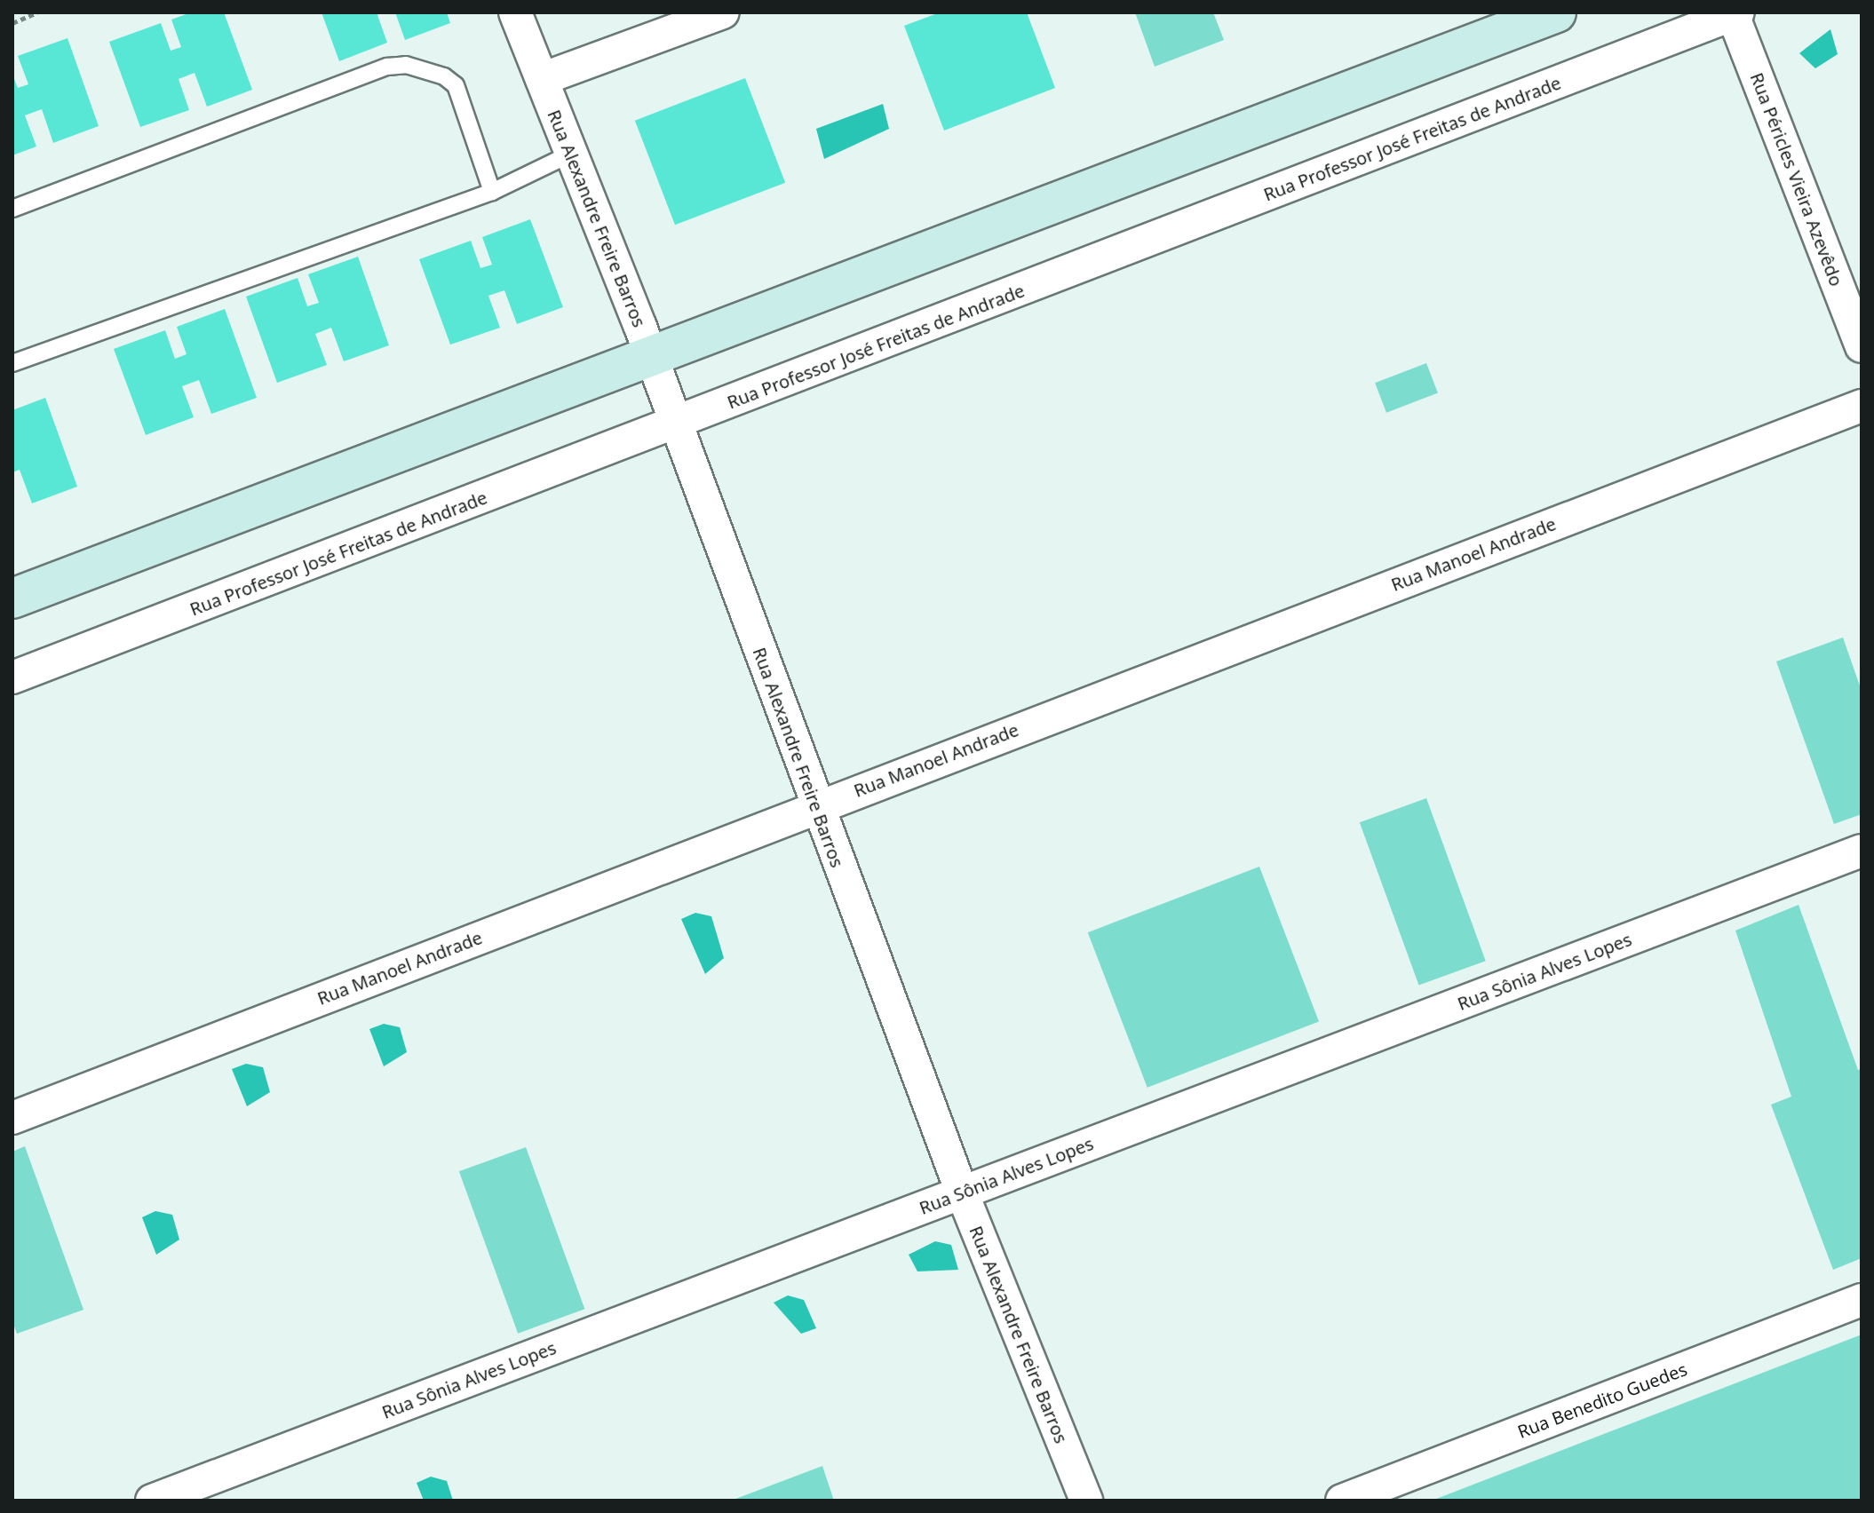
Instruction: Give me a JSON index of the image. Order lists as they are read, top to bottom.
{
  "streets": {
    "street": [
      "Rua Professor José Freitas de Andrade",
      "Rua Péricles Vieira Azevêdo",
      "Rua Alexandre Freire Barros",
      "Rua Manoel Andrade",
      "Rua Sônia Alves Lopes",
      "Rua Benedito Guedes"
    ]
  },
  "crossings": [
    ["Rua Professor José Freitas de Andrade", "Rua Péricles Vieira Azevêdo"],
    ["Rua Professor José Freitas de Andrade", "Rua Alexandre Freire Barros"],
    ["Rua Alexandre Freire Barros", "Rua Manoel Andrade"],
    ["Rua Alexandre Freire Barros", "Rua Sônia Alves Lopes"]
  ]
}
